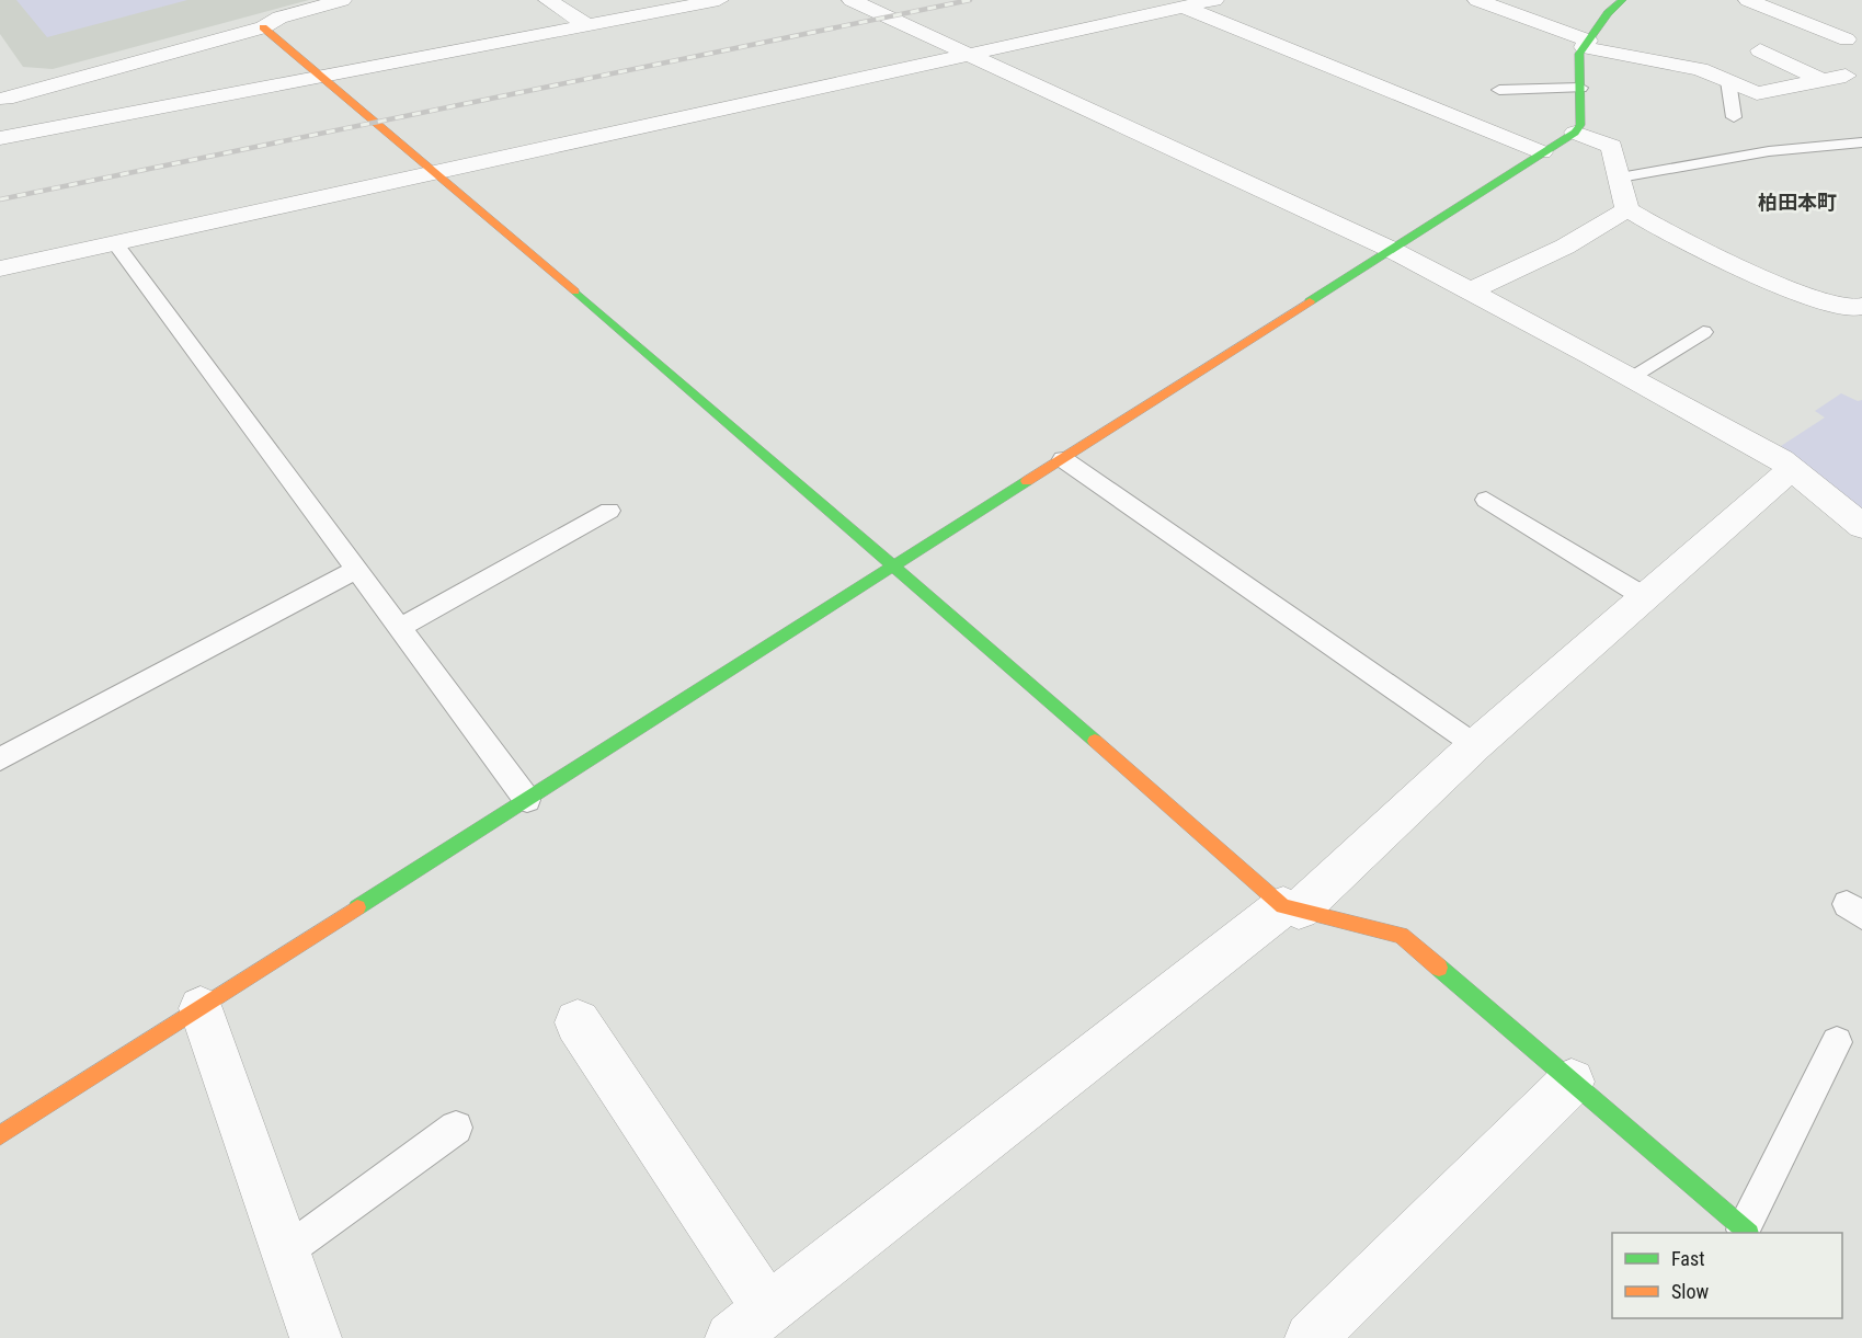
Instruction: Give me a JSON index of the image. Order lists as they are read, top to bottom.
{
  "districts": ["柏田本町"],
  "legend": ["Fast", "Slow"]
}
